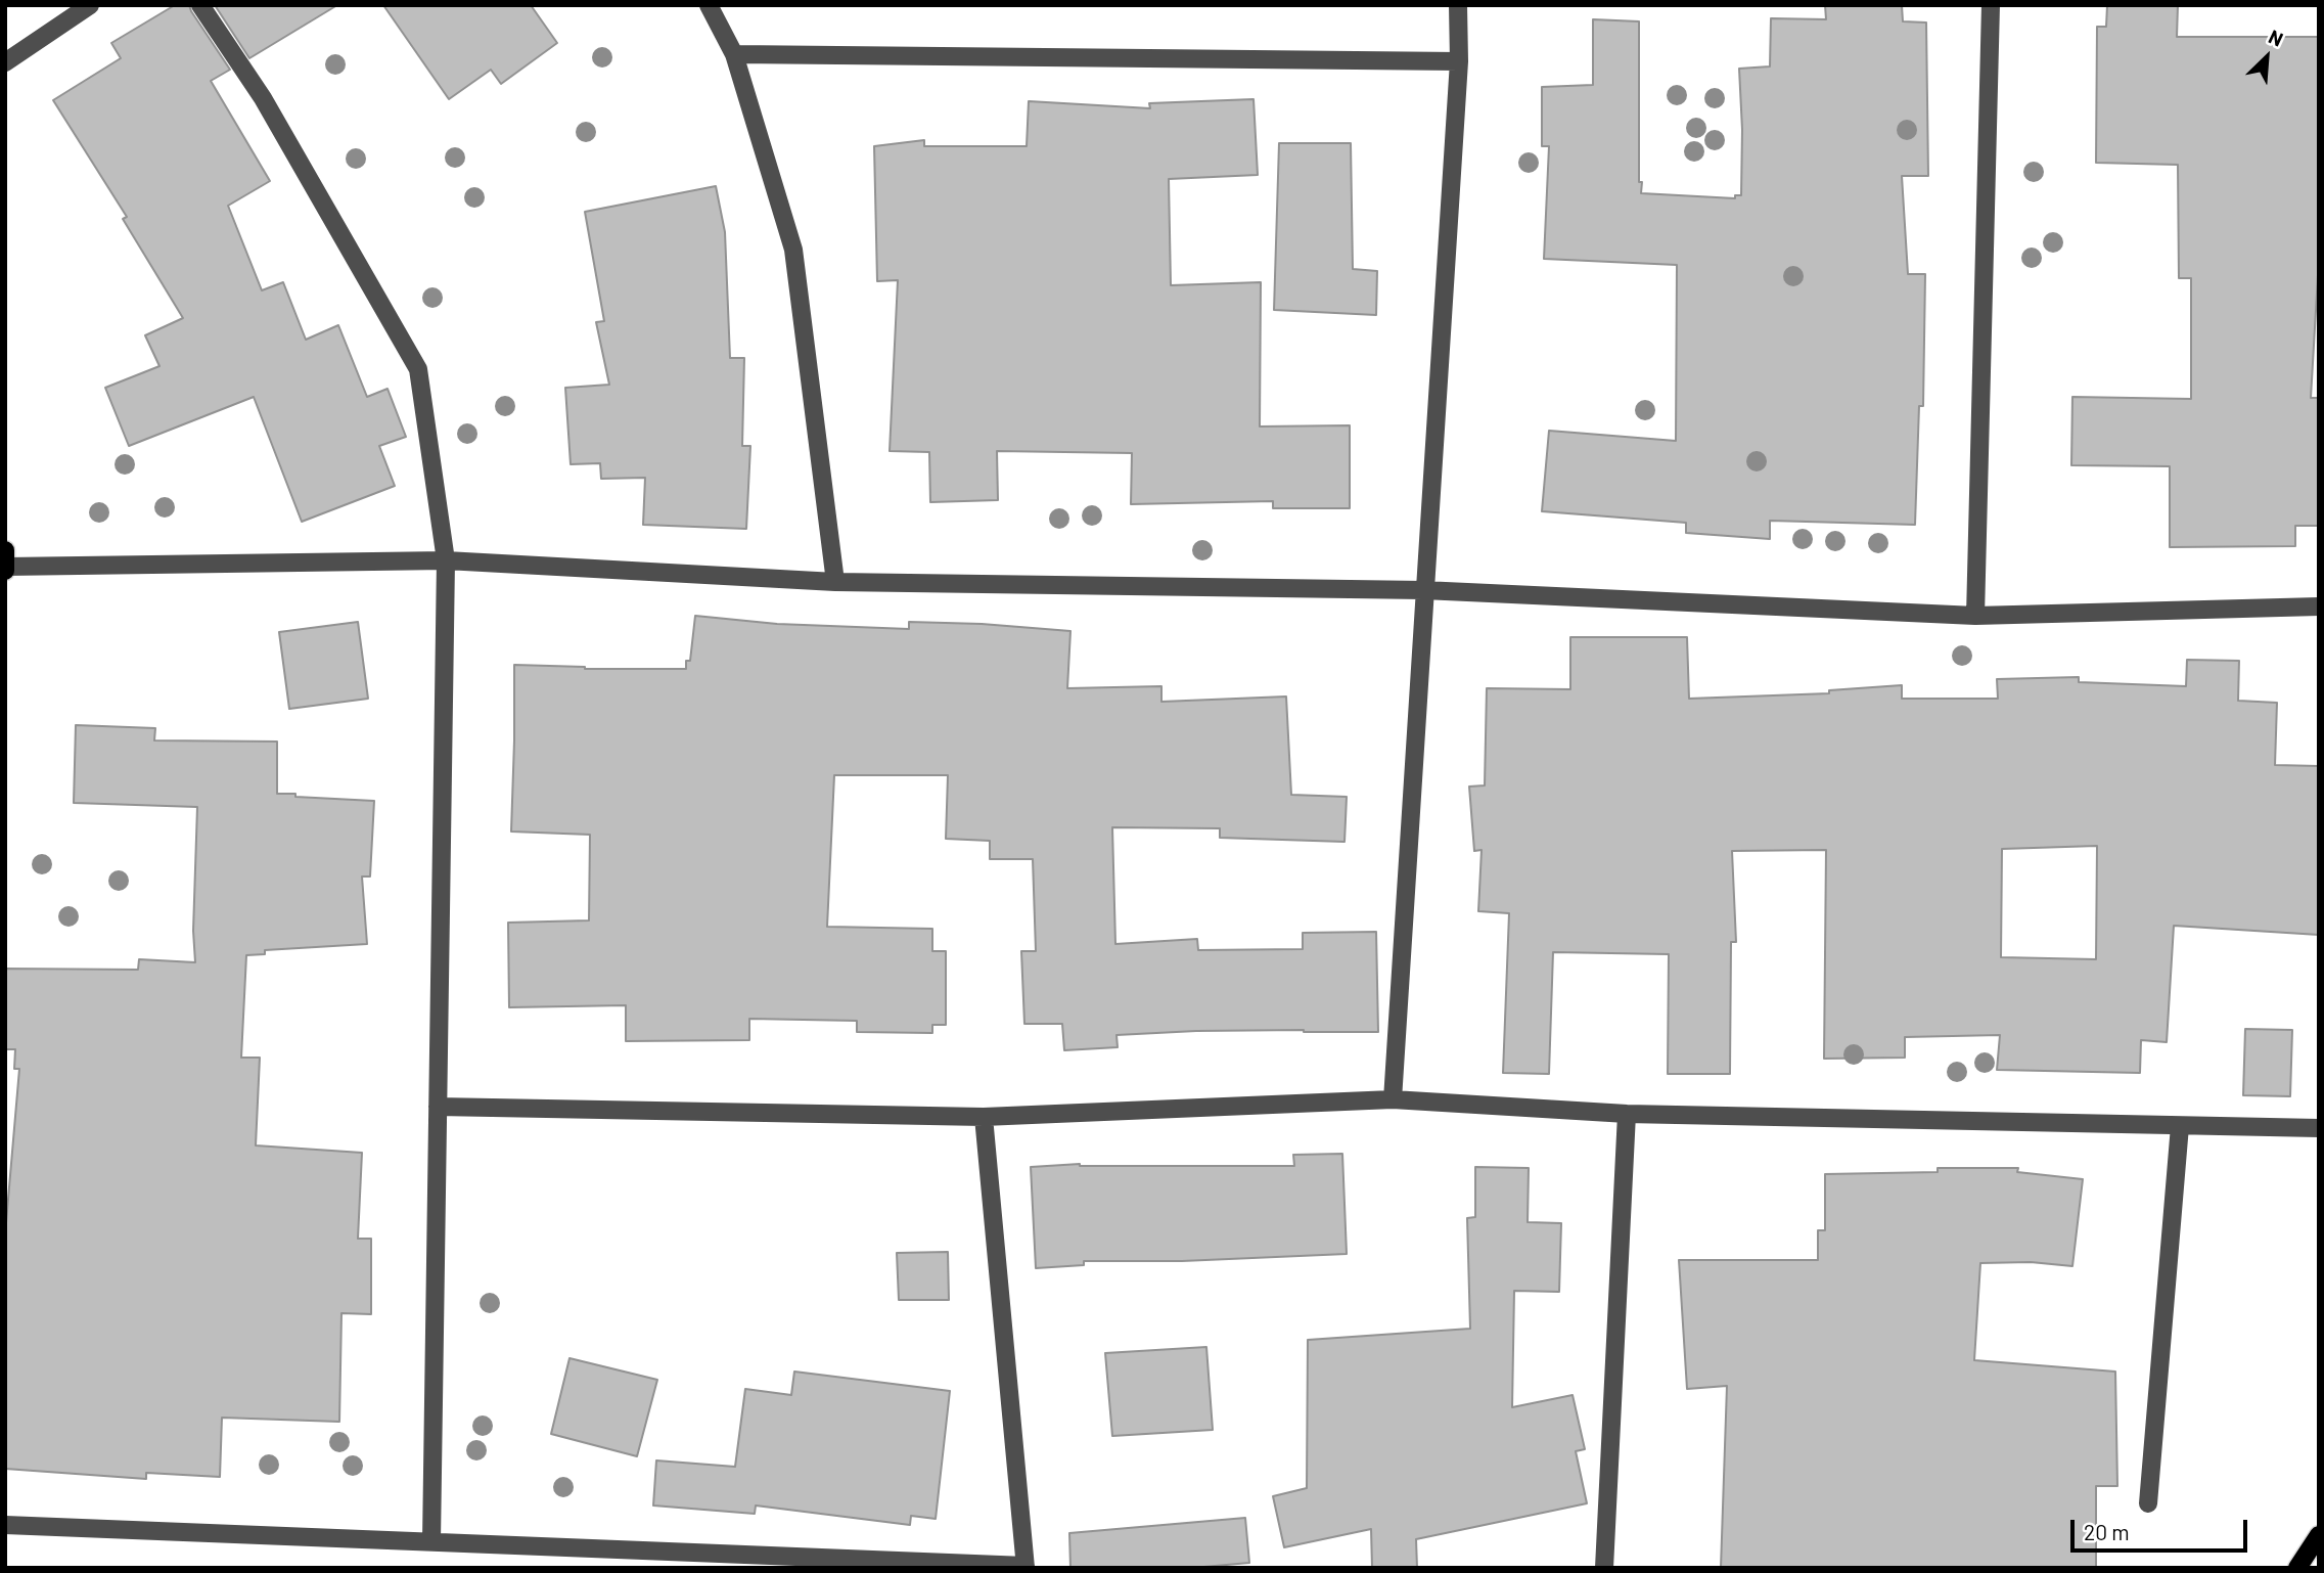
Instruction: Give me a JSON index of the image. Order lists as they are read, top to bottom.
{
  "scale_bar": "20 m",
  "north": "top right"
}
